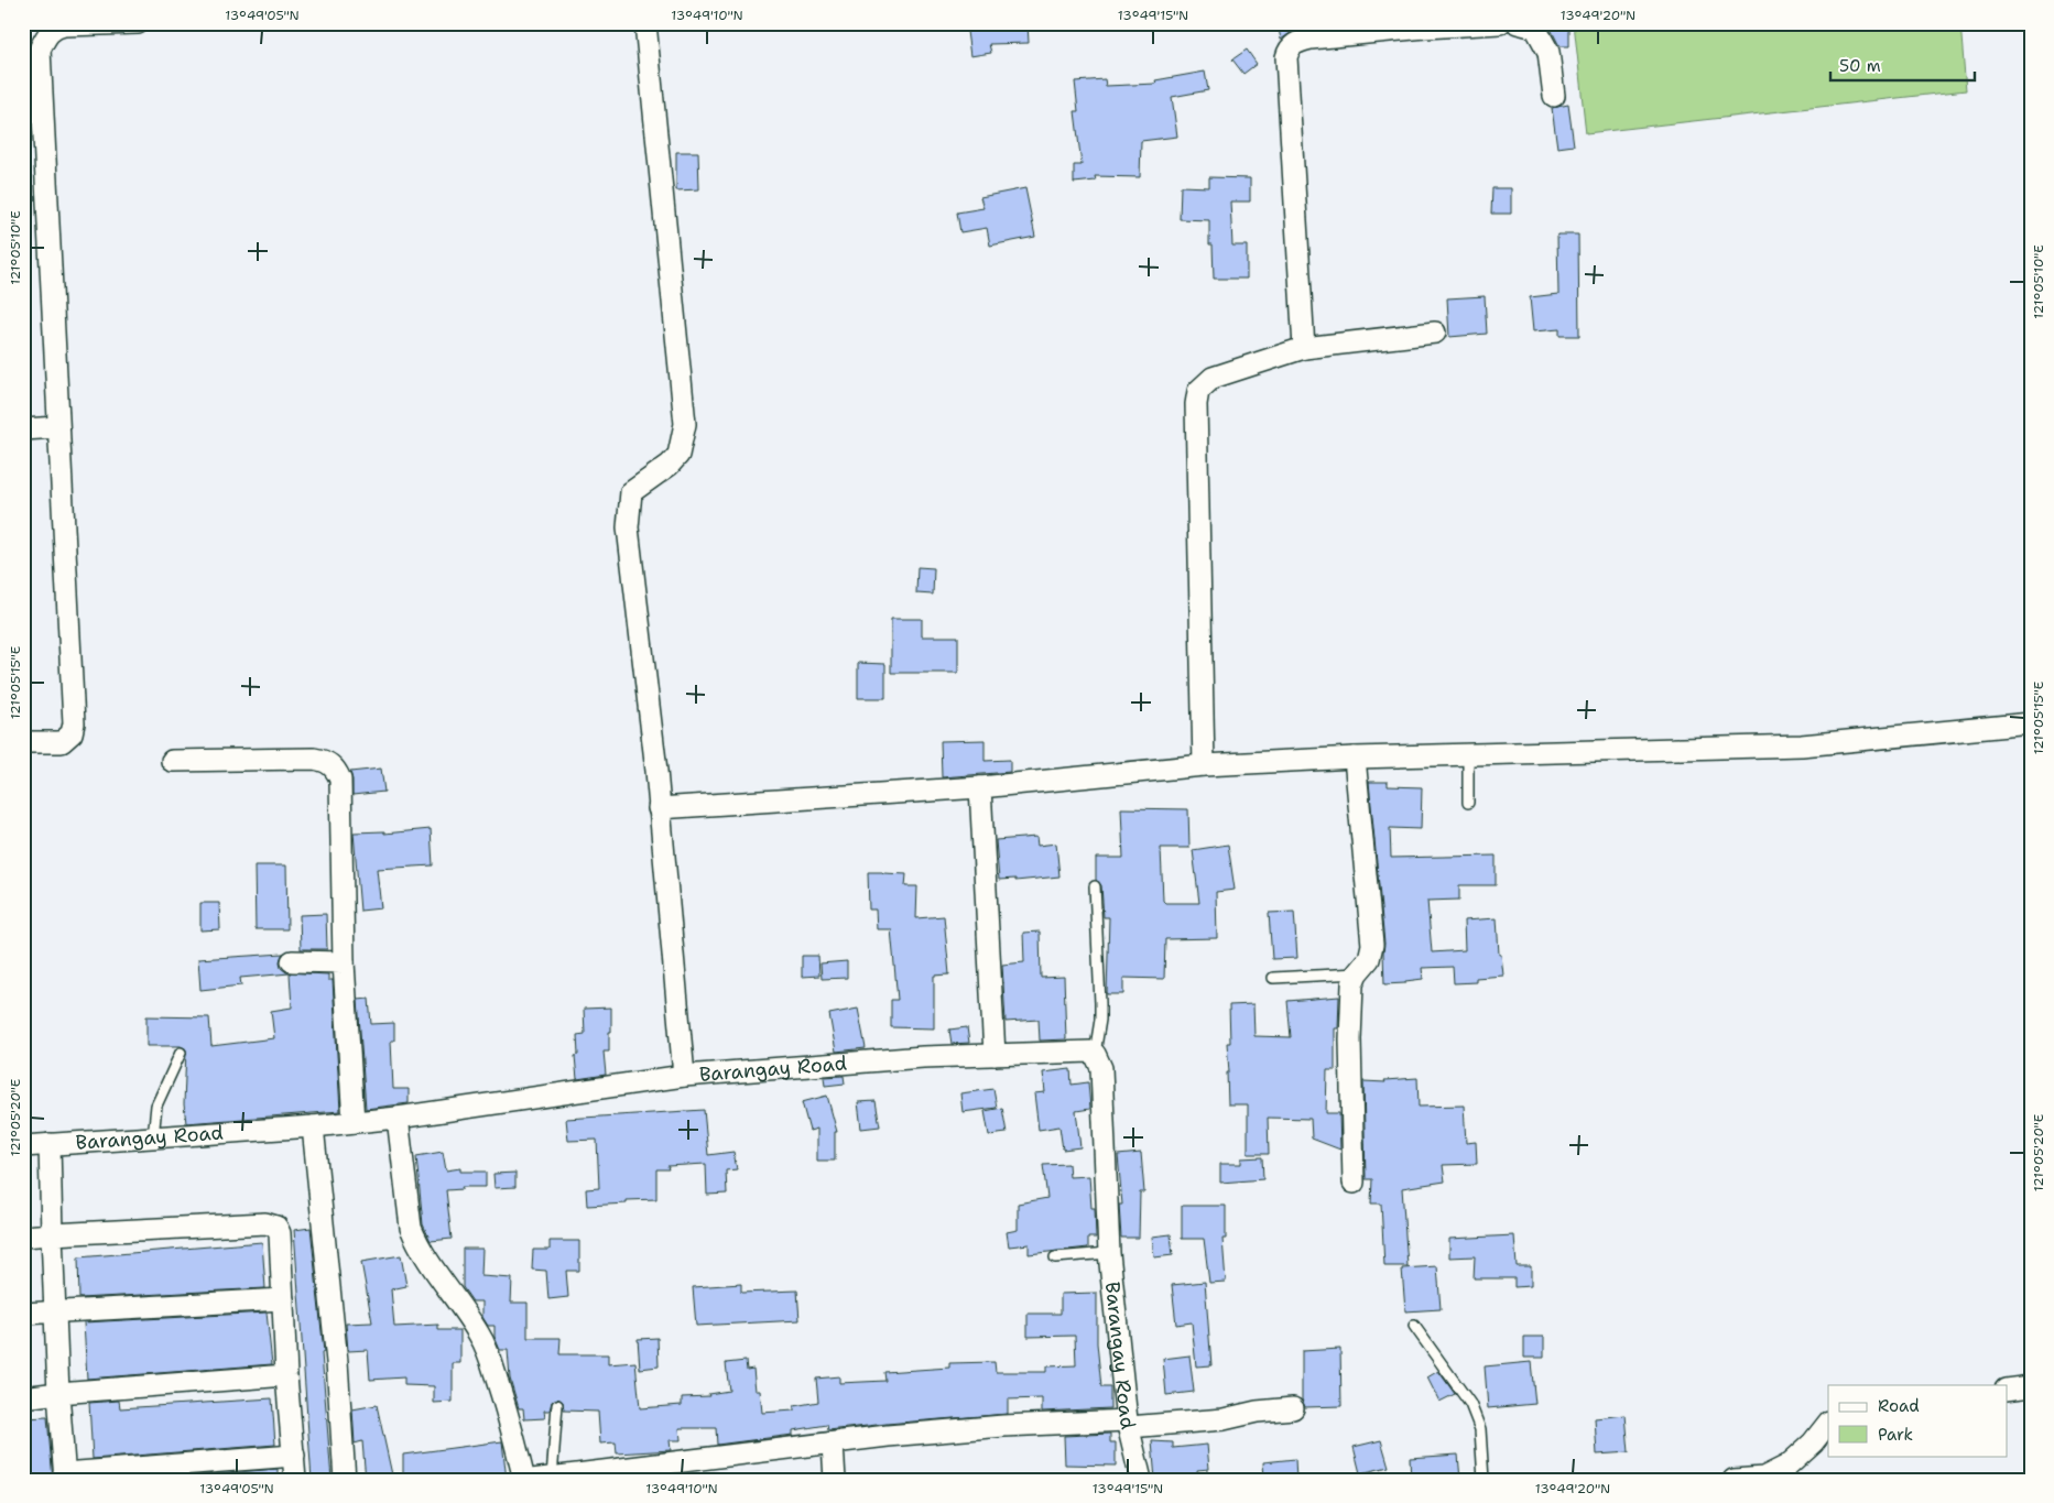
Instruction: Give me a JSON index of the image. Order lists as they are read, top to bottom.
{
  "streets": {
    "street": ["Barangay Road"]
  },
  "legend": ["Road", "Park"],
  "scale_bar": "50 m",
  "coordinates": [
    "13°49'05\"N",
    "13°49'10\"N",
    "13°49'15\"N",
    "13°49'20\"N",
    "121°05'10\"E",
    "121°05'15\"E",
    "121°05'20\"E"
  ]
}
